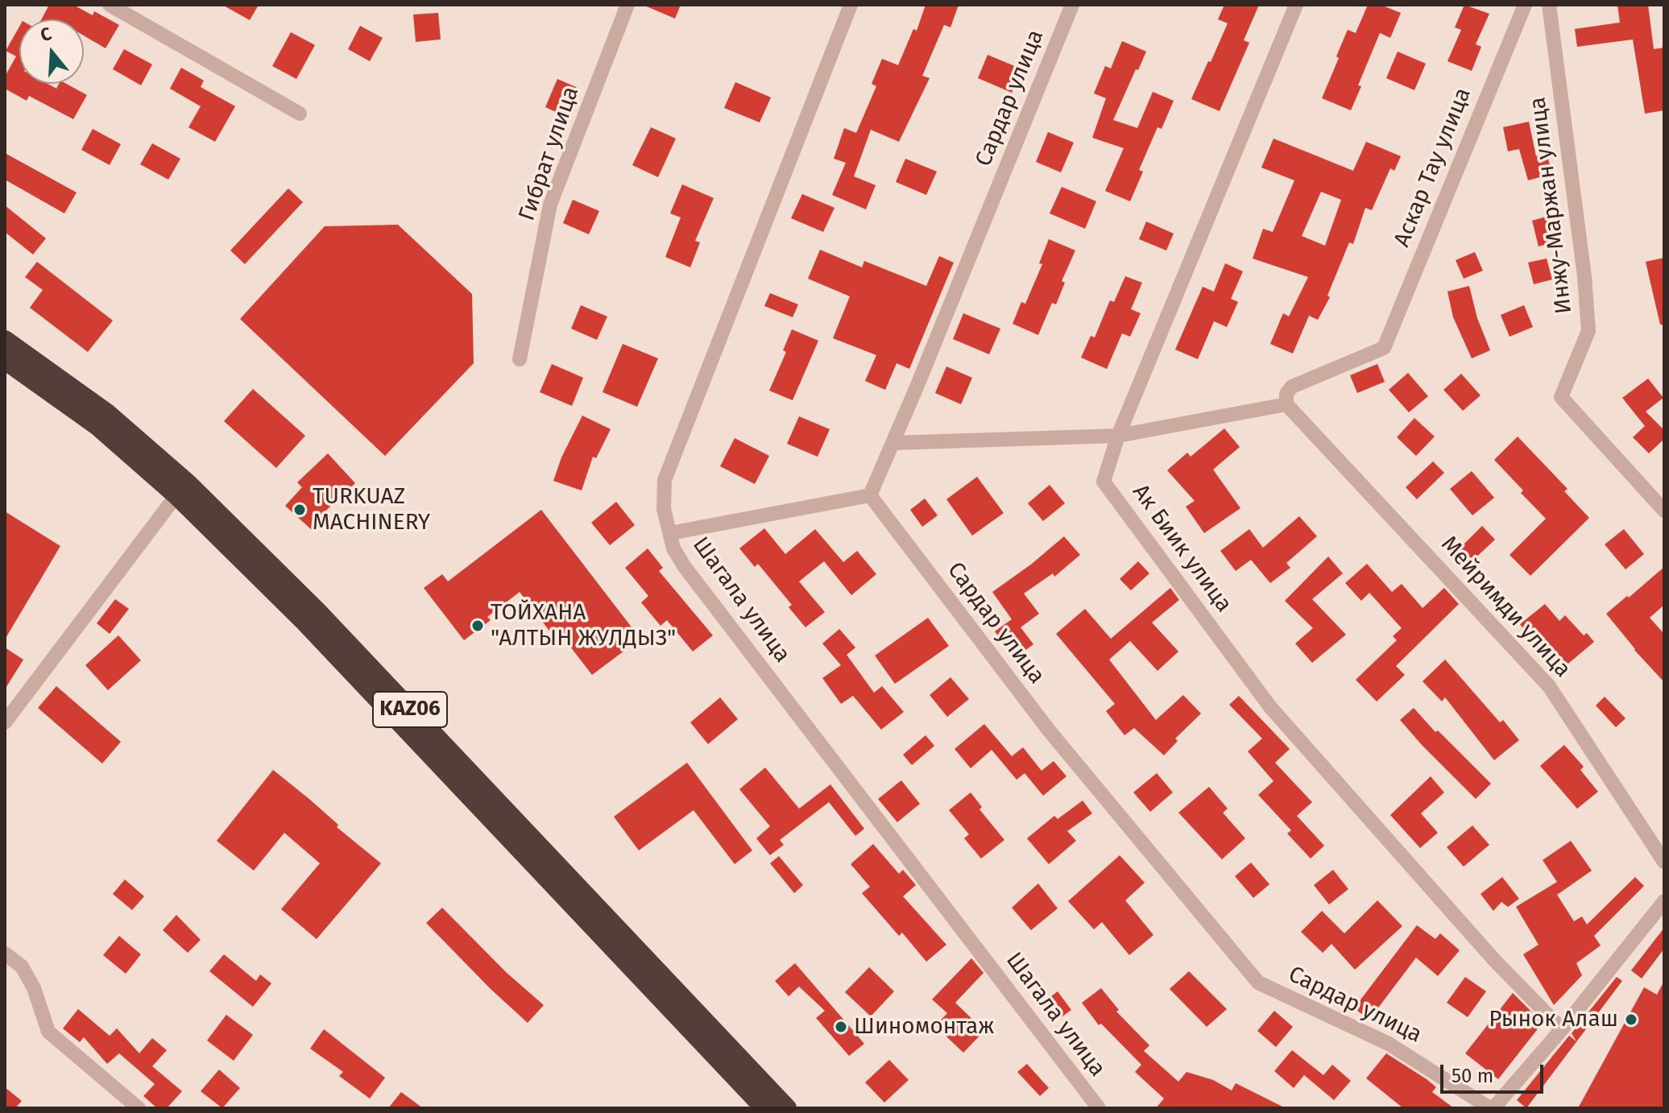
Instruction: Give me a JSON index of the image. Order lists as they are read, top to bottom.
{
  "streets": {
    "highway": ["KАZ06"],
    "street": [
      "Сардар улица",
      "Гибрат улица",
      "Аскар Тау улица",
      "Инжу-Маржан улица",
      "Ак Биик улица",
      "Шагала улица",
      "Мейримди улица"
    ]
  },
  "crossings": [
    ["Аскар Тау улица", "Мейримди улица"]
  ],
  "places": [
    "TURKUAZ MACHINERY",
    "ТОЙХАНА \"АЛТЫН ЖУЛДЫЗ\"",
    "Рынок Алаш",
    "Шиномонтаж"
  ],
  "scale_bar": "50 m",
  "north": "top"
}
